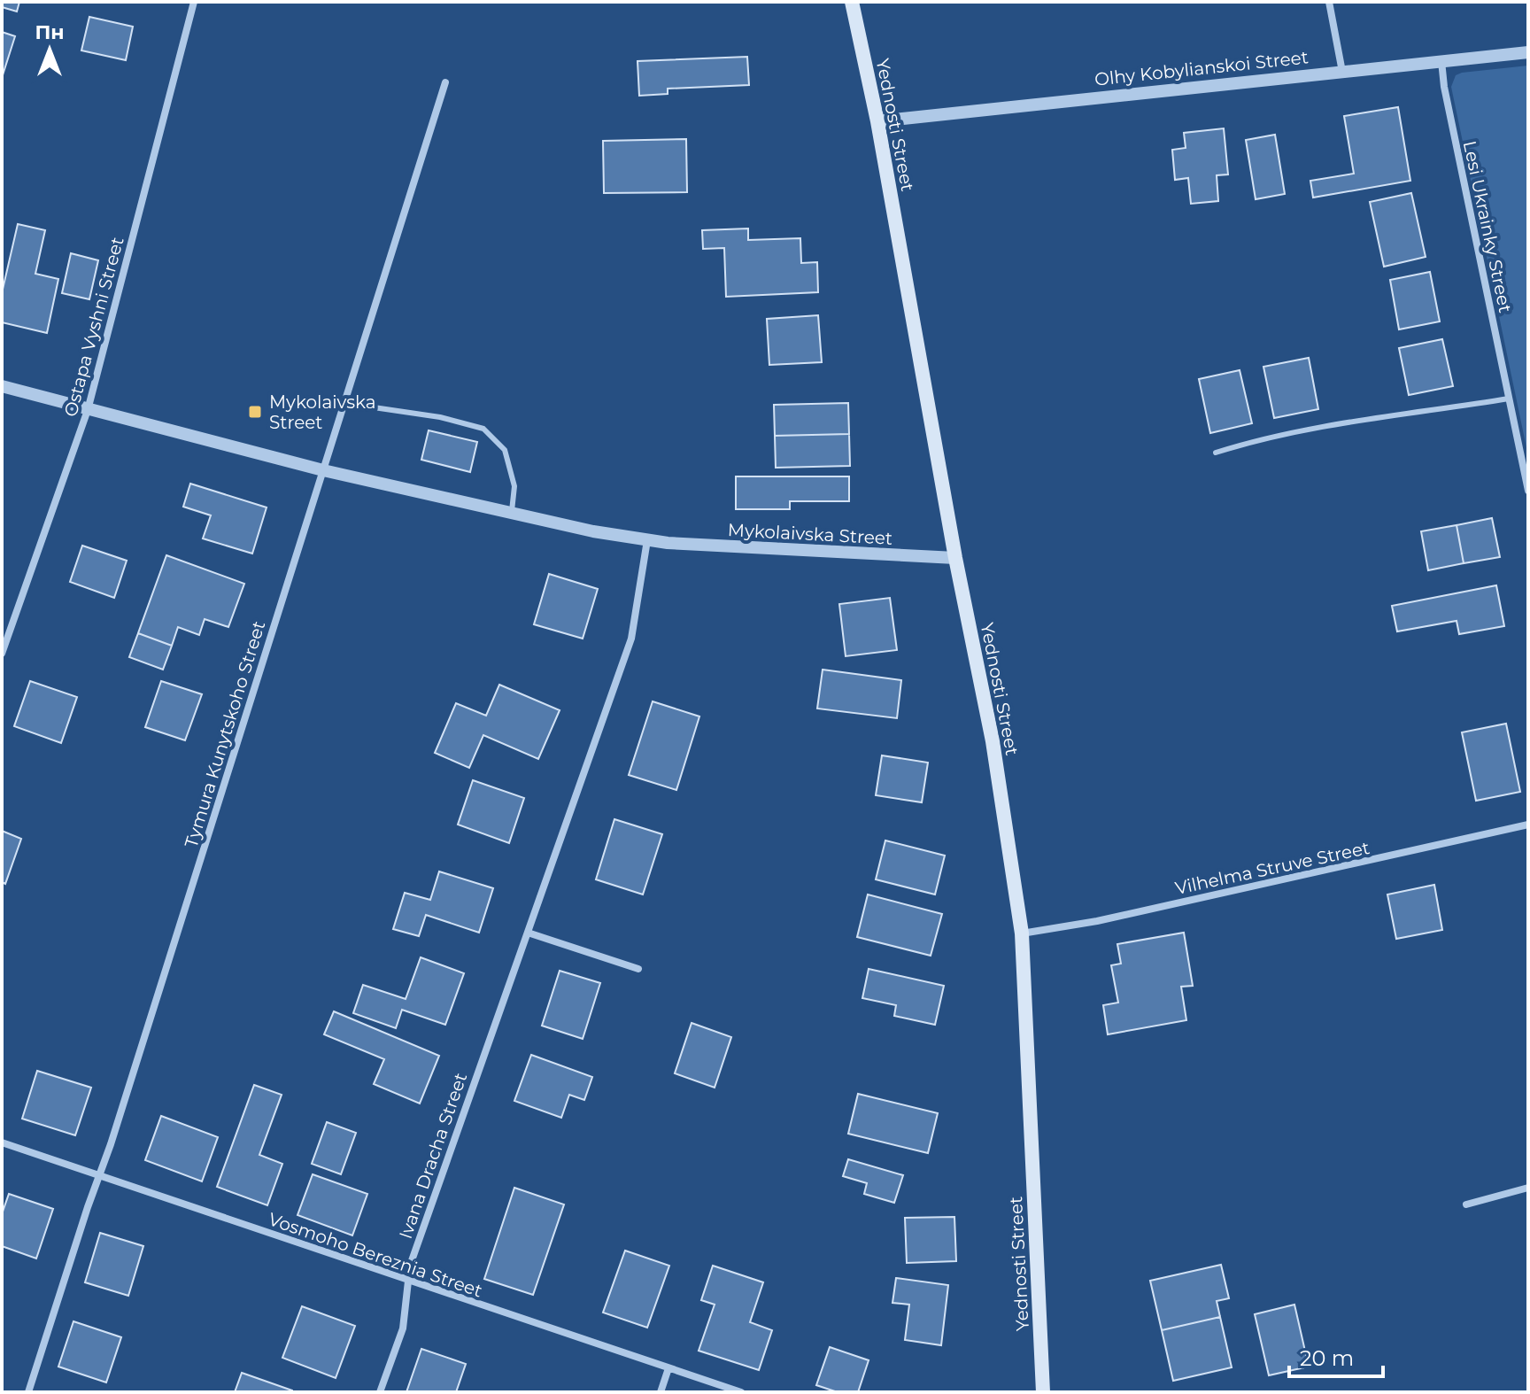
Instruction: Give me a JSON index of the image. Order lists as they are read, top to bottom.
{
  "streets": {
    "main road": ["Yednosti Street"],
    "street": [
      "Olhy Kobylianskoi Street",
      "Lesi Ukrainky Street",
      "Ostapa Vyshni Street",
      "Mykolaivska Street",
      "Tymura Kunytskoho Street",
      "Vilhelma Struve Street",
      "Ivana Dracha Street",
      "Vosmoho Bereznia Street"
    ]
  },
  "crossings": [
    ["Olhy Kobylianskoi Street", "Yednosti Street"],
    ["Olhy Kobylianskoi Street", "Lesi Ukrainky Street"],
    ["Yednosti Street", "Mykolaivska Street"],
    ["Yednosti Street", "Vilhelma Struve Street"],
    ["Ostapa Vyshni Street", "Mykolaivska Street"],
    ["Mykolaivska Street", "Tymura Kunytskoho Street"],
    ["Mykolaivska Street", "Ivana Dracha Street"],
    ["Tymura Kunytskoho Street", "Vosmoho Bereznia Street"],
    ["Ivana Dracha Street", "Vosmoho Bereznia Street"]
  ],
  "places": {
    "transit": ["Mykolaivska Street"]
  },
  "scale_bar": "20 m",
  "north": "top"
}
